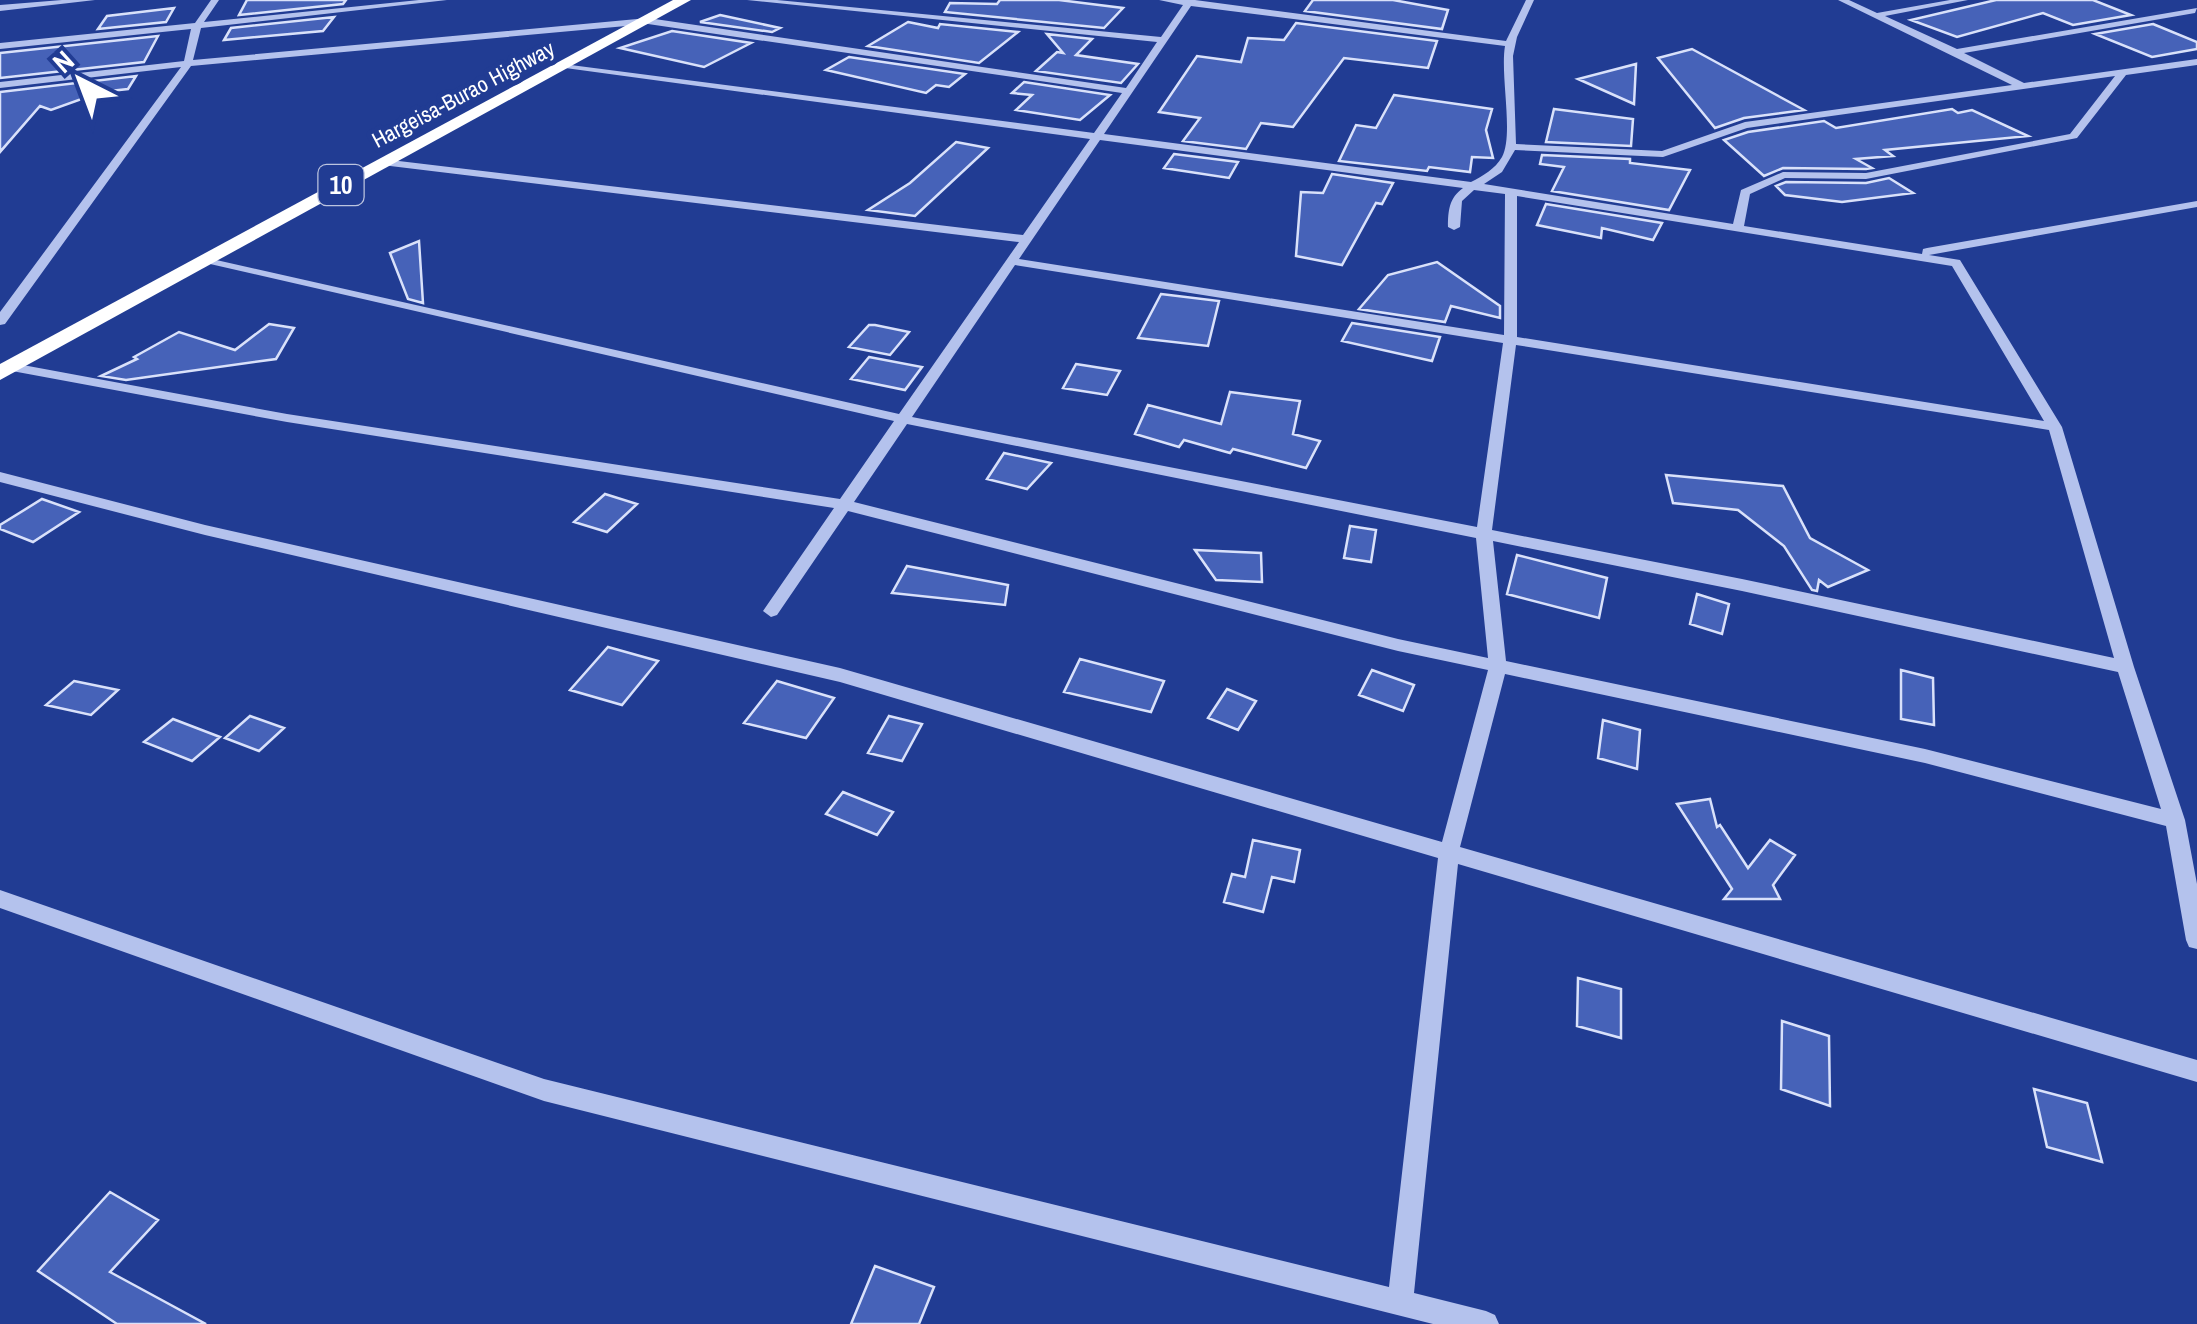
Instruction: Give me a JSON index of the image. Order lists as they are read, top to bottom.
{
  "streets": {
    "highway": ["Hargeisa-Burao Highway", "10"]
  },
  "north": "top left"
}
